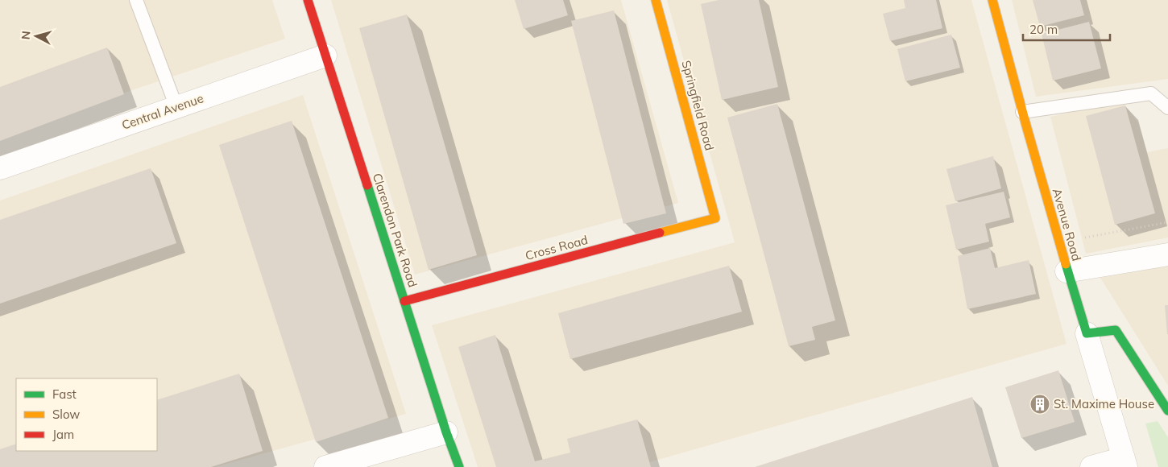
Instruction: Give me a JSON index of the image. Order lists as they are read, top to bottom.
{
  "streets": {
    "street": [
      "Springfield Road",
      "Central Avenue",
      "Avenue Road",
      "Clarendon Park Road",
      "Cross Road"
    ]
  },
  "crossings": [
    ["Springfield Road", "Cross Road"],
    ["Central Avenue", "Clarendon Park Road"],
    ["Clarendon Park Road", "Cross Road"]
  ],
  "places": {
    "building": ["St. Maxime House"]
  },
  "legend": ["Fast", "Slow", "Jam"],
  "scale_bar": "20 m",
  "north": "left"
}
